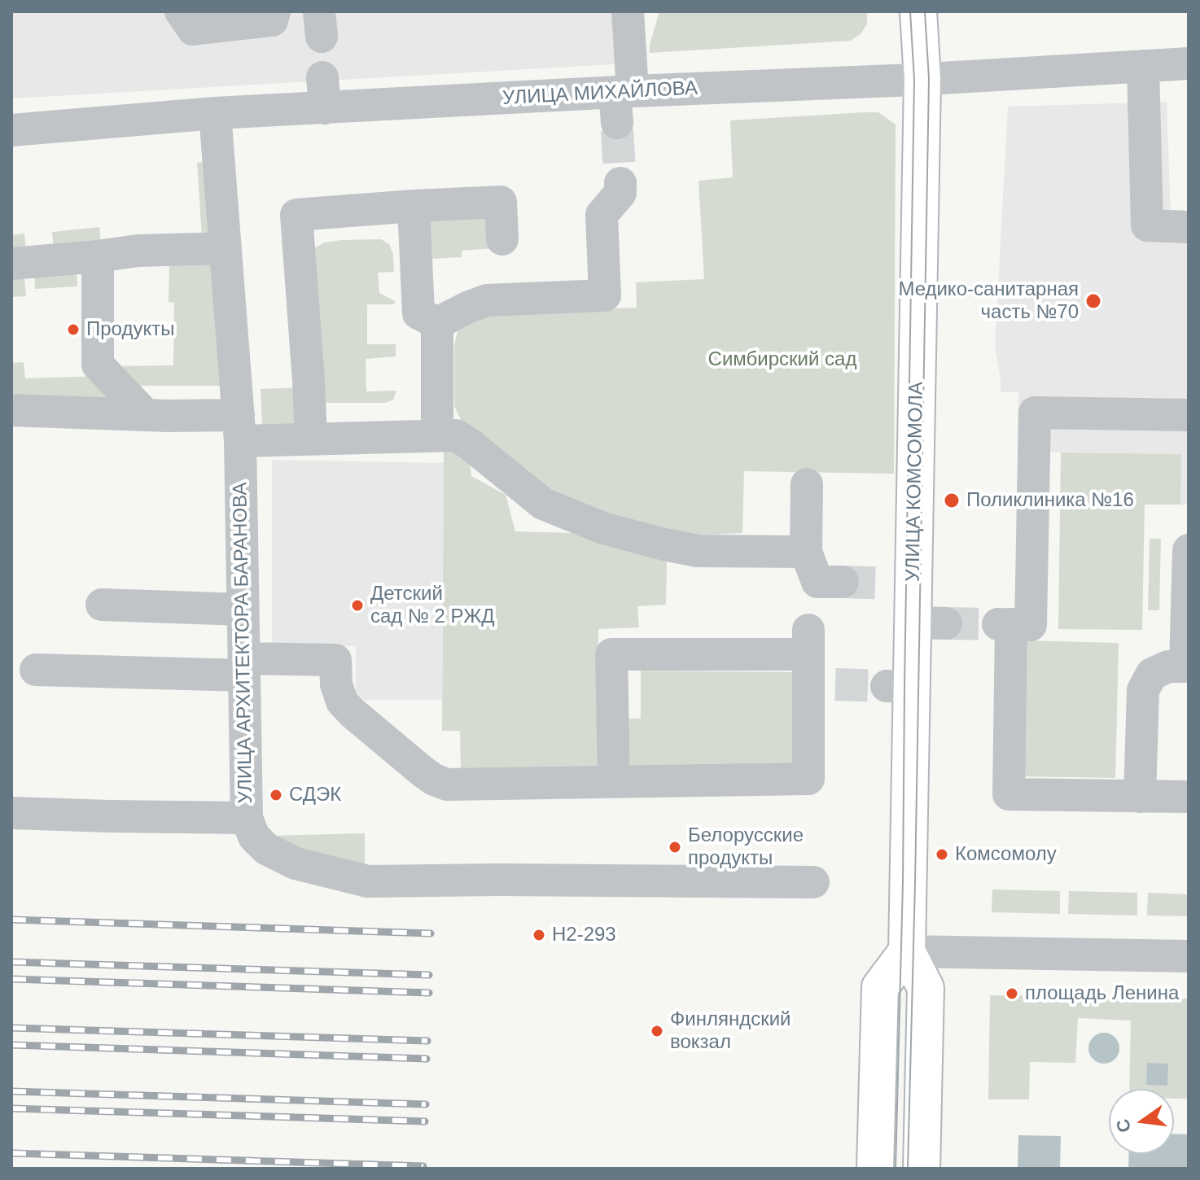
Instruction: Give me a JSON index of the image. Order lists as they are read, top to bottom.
{
  "streets": {
    "main road": ["УЛИЦА КОМСОМОЛА"],
    "street": ["УЛИЦА МИХАЙЛОВА", "УЛИЦА АРХИТЕКТОРА БАРАНОВА"]
  },
  "crossings": [
    ["УЛИЦА МИХАЙЛОВА", "УЛИЦА КОМСОМОЛА"],
    ["УЛИЦА МИХАЙЛОВА", "УЛИЦА АРХИТЕКТОРА БАРАНОВА"]
  ],
  "parks": ["Симбирский сад"],
  "places": [
    "Медико-санитарная часть №70",
    "Продукты",
    "Поликлиника №16",
    "Детский сад № 2 РЖД",
    "СДЭК",
    "Белорусские продукты",
    "Комсомолу",
    "H2-293",
    "площадь Ленина",
    "Финляндский вокзал"
  ],
  "north": "left"
}
